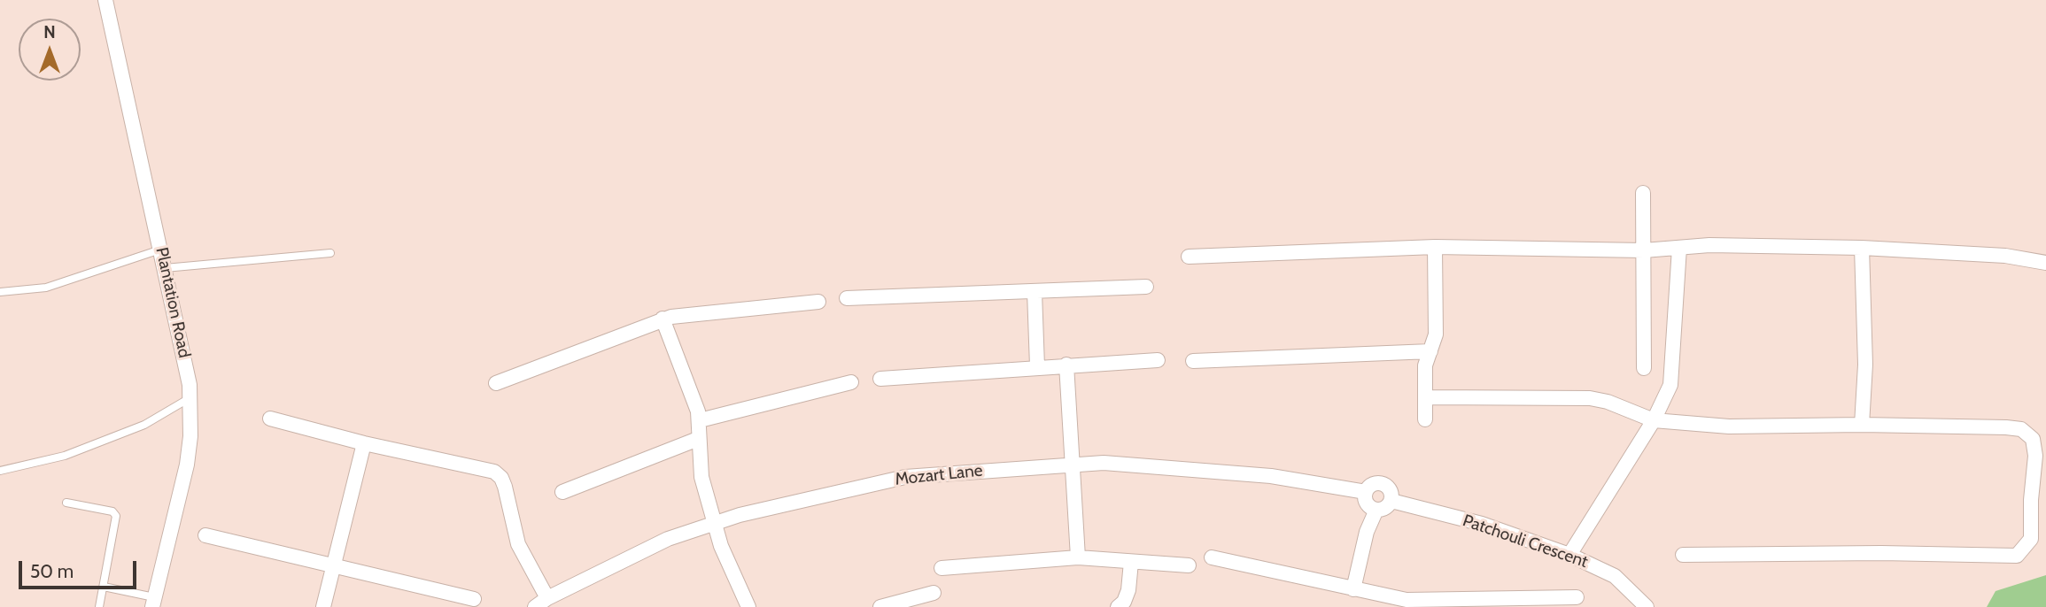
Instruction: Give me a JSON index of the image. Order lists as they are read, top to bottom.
{
  "streets": {
    "street": ["Plantation Road", "Mozart Lane", "Patchouli Crescent"]
  },
  "crossings": [
    ["Mozart Lane", "Patchouli Crescent"]
  ],
  "scale_bar": "50 m",
  "north": "top"
}
